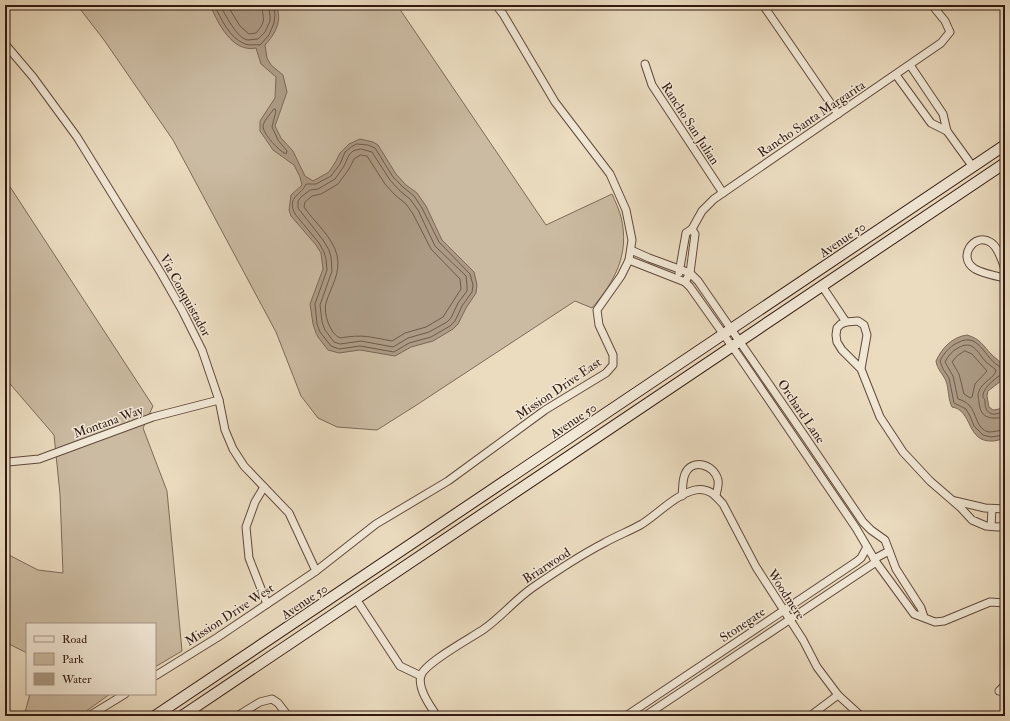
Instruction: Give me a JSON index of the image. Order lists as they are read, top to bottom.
{
  "streets": {
    "main road": ["Avenue 50"],
    "street": [
      "Rancho Santa Margarita",
      "Rancho San Julian",
      "Via Conquistador",
      "Mission Drive East",
      "Orchard Lane",
      "Montana Way",
      "Briarwood",
      "Woodmere",
      "Mission Drive West",
      "Stonegate"
    ]
  },
  "crossings": [
    ["Rancho Santa Margarita", "Rancho San Julian"],
    ["Rancho Santa Margarita", "Orchard Lane"],
    ["Avenue 50", "Orchard Lane"],
    ["Via Conquistador", "Mission Drive East"],
    ["Via Conquistador", "Montana Way"],
    ["Via Conquistador", "Mission Drive West"],
    ["Mission Drive East", "Orchard Lane"],
    ["Mission Drive East", "Mission Drive West"],
    ["Orchard Lane", "Stonegate"],
    ["Briarwood", "Woodmere"],
    ["Woodmere", "Stonegate"]
  ],
  "legend": ["Road", "Park", "Water"]
}
